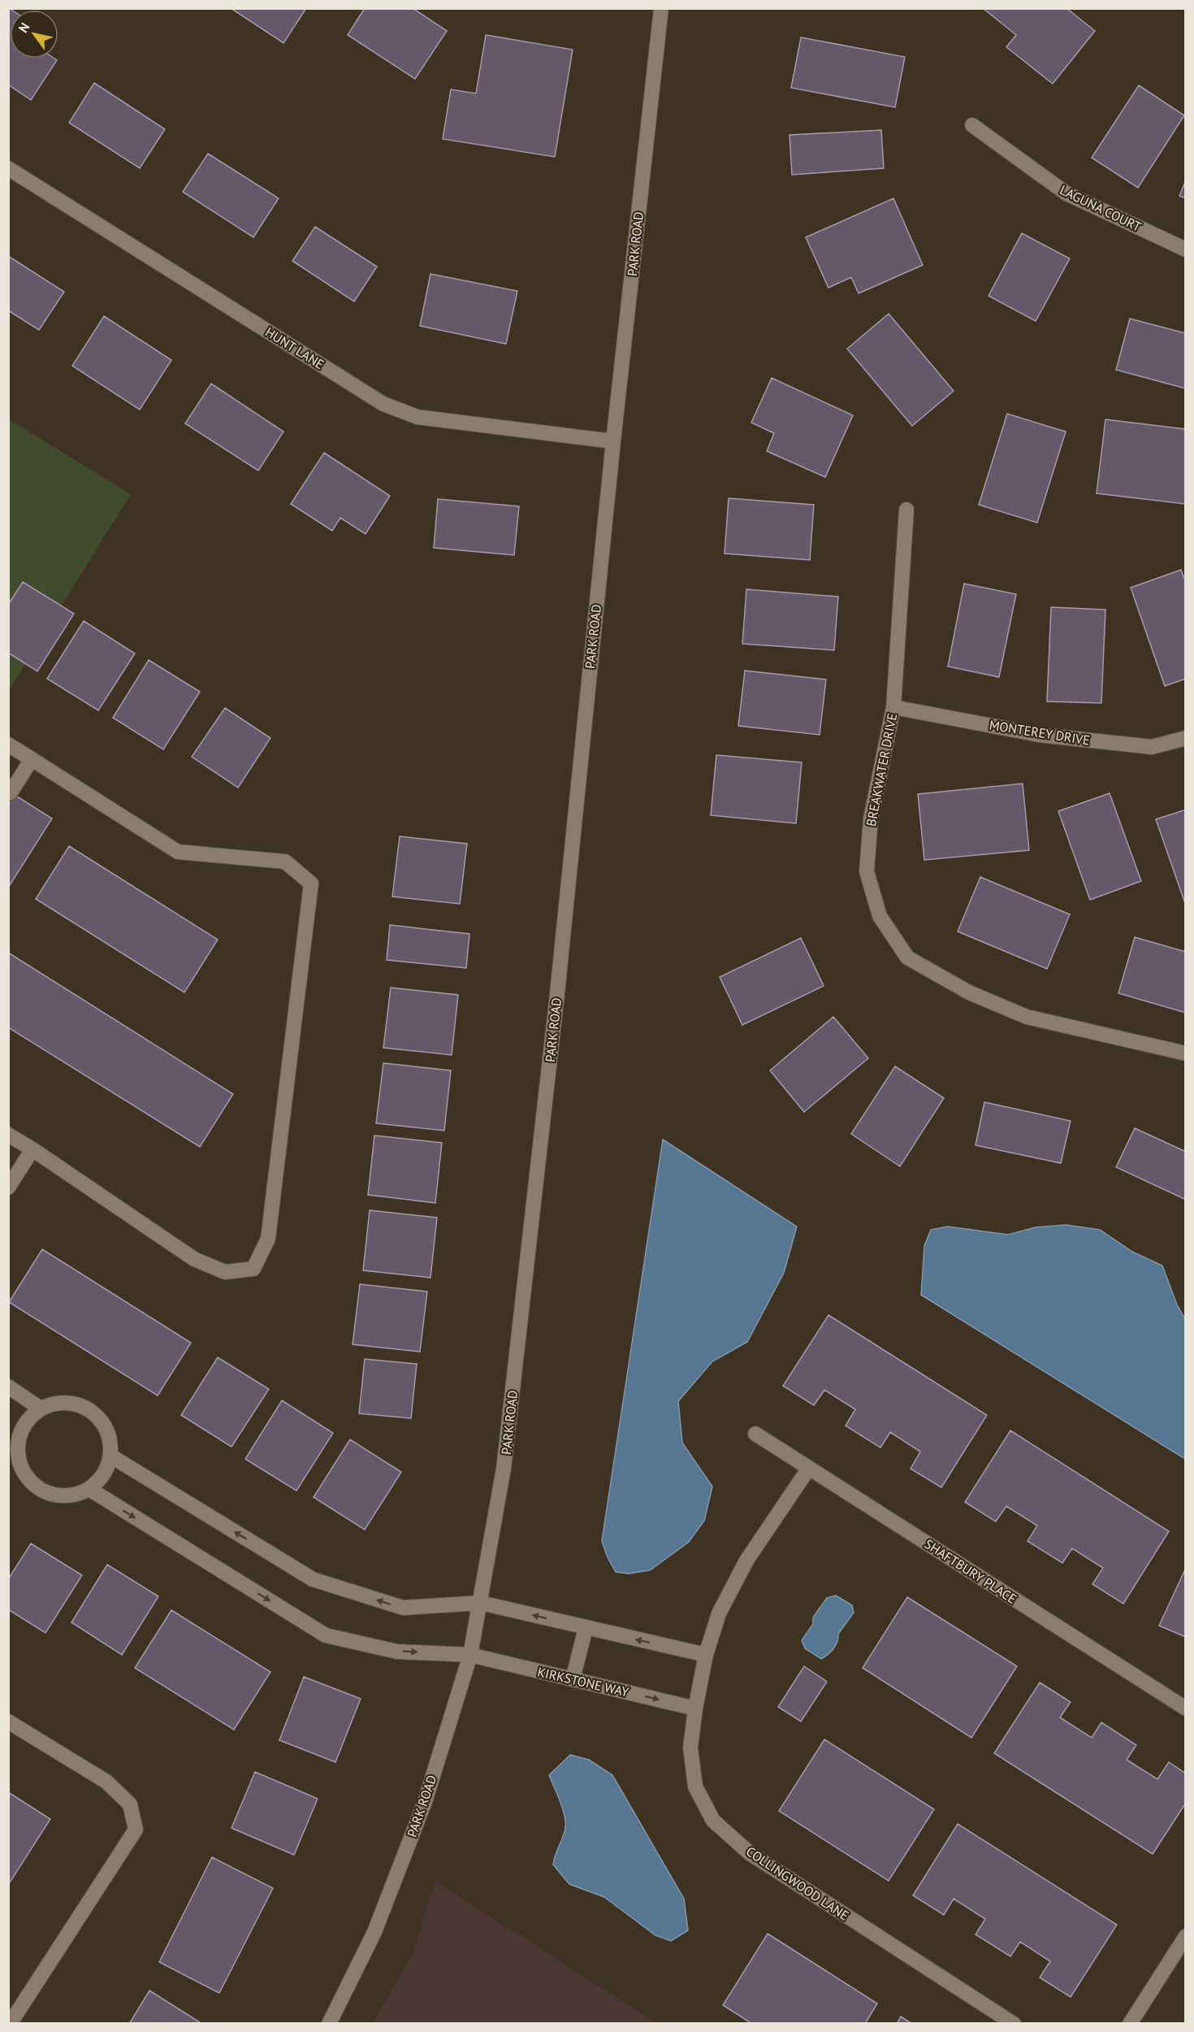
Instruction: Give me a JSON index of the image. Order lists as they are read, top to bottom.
{
  "streets": {
    "street": [
      "LAGUNA COURT",
      "PARK ROAD",
      "HUNT LANE",
      "MONTEREY DRIVE",
      "BREAKWATER DRIVE",
      "SHAFTBURY PLACE",
      "KIRKSTONE WAY",
      "COLLINGWOOD LANE"
    ]
  },
  "crossings": [
    ["PARK ROAD", "HUNT LANE"],
    ["PARK ROAD", "KIRKSTONE WAY"],
    ["MONTEREY DRIVE", "BREAKWATER DRIVE"],
    ["SHAFTBURY PLACE", "COLLINGWOOD LANE"],
    ["KIRKSTONE WAY", "COLLINGWOOD LANE"]
  ],
  "north": "top left"
}
